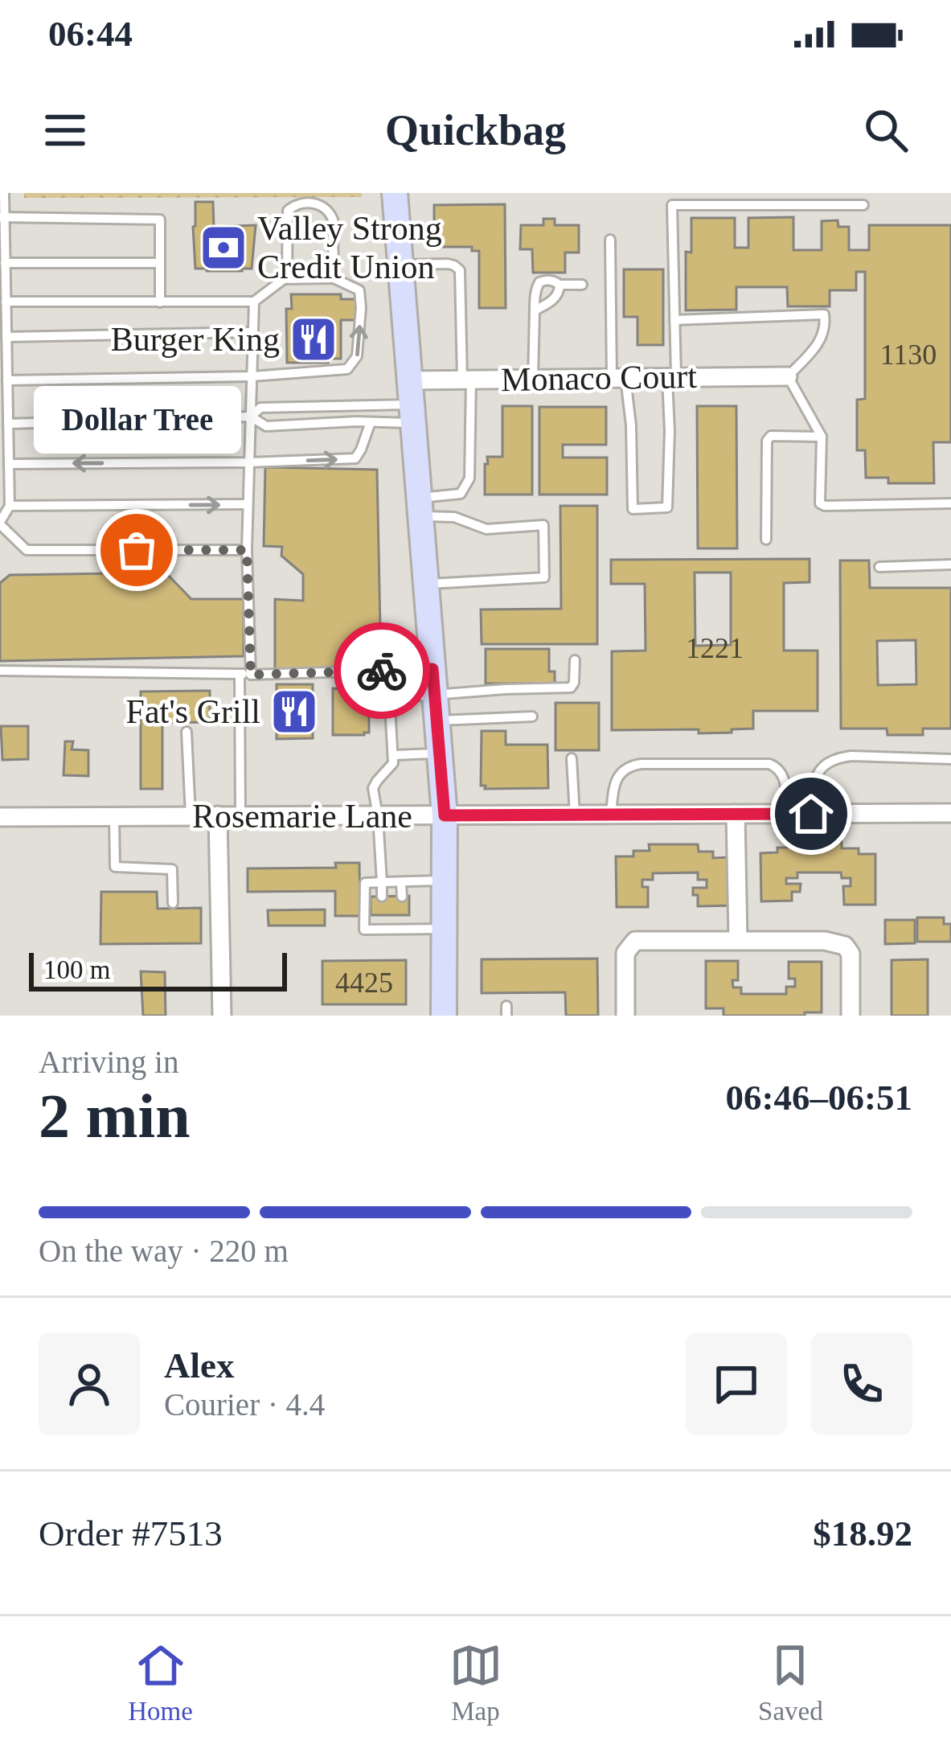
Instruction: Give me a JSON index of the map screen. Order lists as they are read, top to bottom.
{
  "streets": {
    "street": ["Monaco Court", "Rosemarie Lane"]
  },
  "places": {
    "bank": ["Valley Strong Credit Union"],
    "restaurant": ["Burger King", "Fat's Grill"],
    "other": ["Dollar Tree"]
  },
  "house_numbers": ["1130", "1221", "4425"],
  "scale_bar": "100 m",
  "page": {
    "status": "06:44",
    "header": "Quickbag",
    "bubble": "Dollar Tree",
    "scale": "100 m",
    "heading": ["2 min", "Arriving in", "06:46–06:51"],
    "panel": [
      "Alex",
      "Courier · 4.4",
      "Order #7513",
      "$18.92"
    ],
    "bar": "On the way · 220 m",
    "tabs": ["Home", "Map", "Saved"]
  }
}
